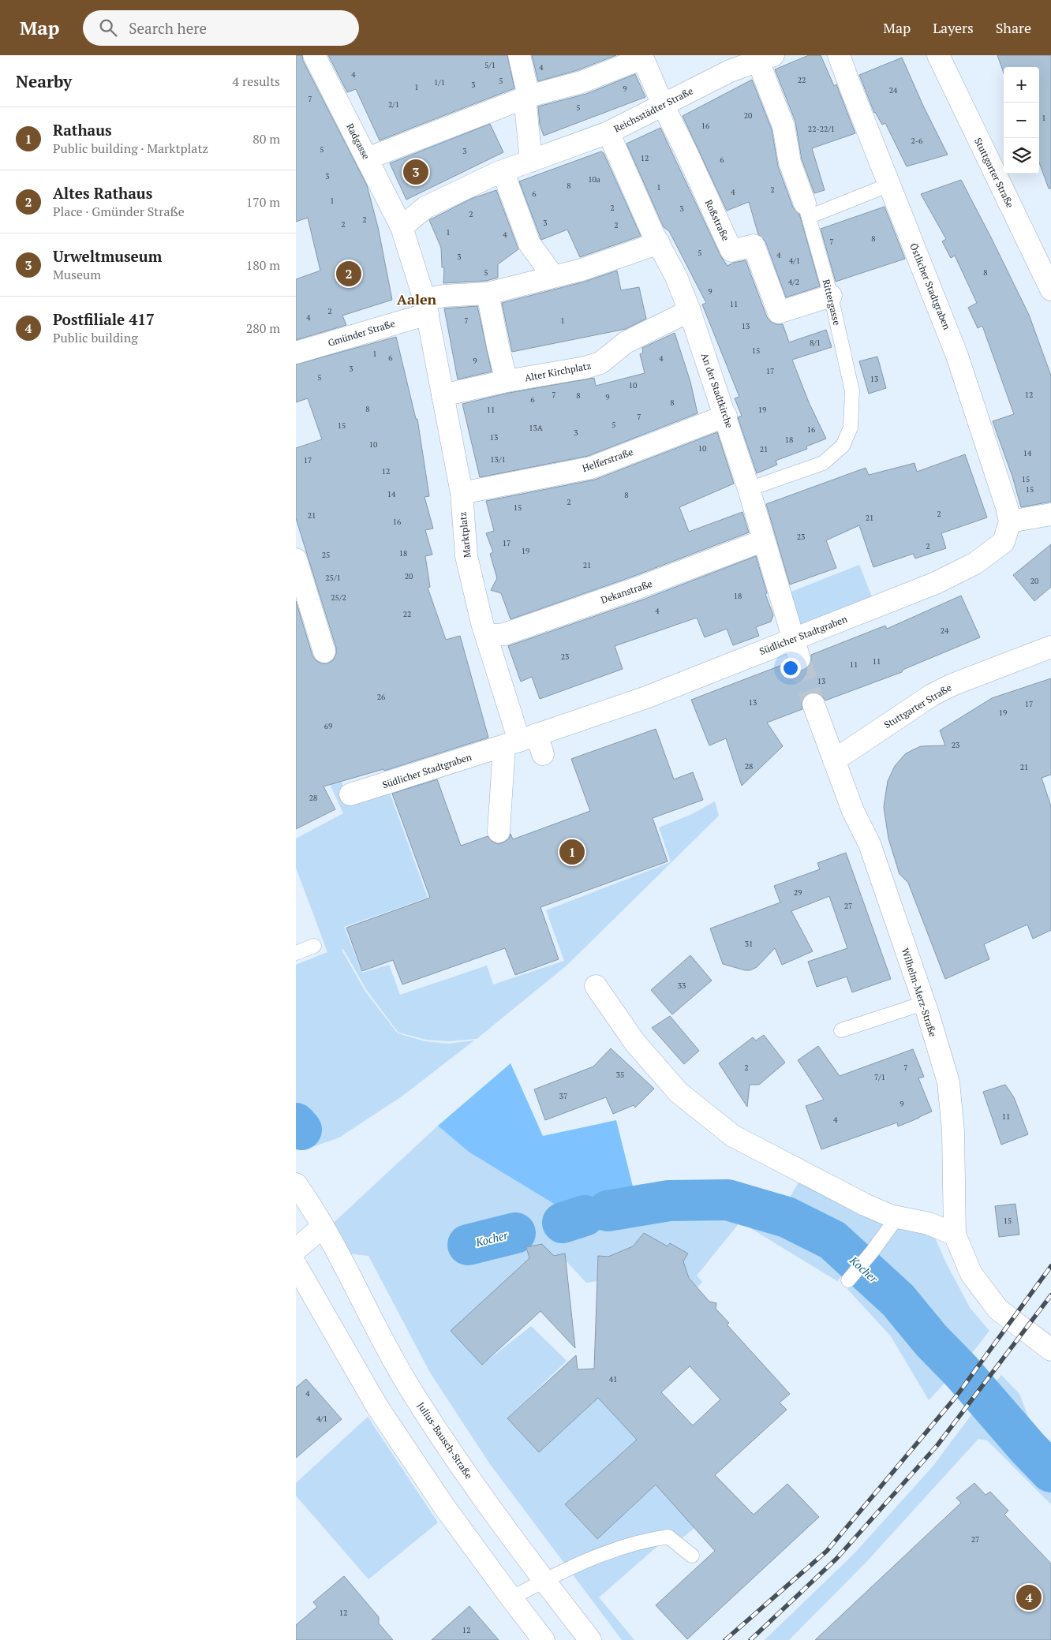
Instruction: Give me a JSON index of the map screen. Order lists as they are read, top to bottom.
{
  "streets": {
    "street": [
      "Reichsstädter Straße",
      "Radgasse",
      "Stuttgarter Straße",
      "Roßstraße",
      "Östlicher Stadtgraben",
      "Rittergasse",
      "Gmünder Straße",
      "Alter Kirchplatz",
      "An der Stadtkirche",
      "Helferstraße",
      "Marktplatz",
      "Dekanstraße",
      "Südlicher Stadtgraben",
      "Wilhelm-Merz-Straße",
      "Julius-Bausch-Straße"
    ]
  },
  "crossings": [
    ["Reichsstädter Straße", "Radgasse"],
    ["Reichsstädter Straße", "Roßstraße"],
    ["Reichsstädter Straße", "Rittergasse"],
    ["Reichsstädter Straße", "An der Stadtkirche"],
    ["Reichsstädter Straße", "Marktplatz"],
    ["Radgasse", "Marktplatz"],
    ["Stuttgarter Straße", "Wilhelm-Merz-Straße"],
    ["Roßstraße", "Rittergasse"],
    ["Östlicher Stadtgraben", "Südlicher Stadtgraben"],
    ["Rittergasse", "An der Stadtkirche"],
    ["Gmünder Straße", "Marktplatz"],
    ["Alter Kirchplatz", "An der Stadtkirche"],
    ["Alter Kirchplatz", "Marktplatz"],
    ["An der Stadtkirche", "Helferstraße"],
    ["An der Stadtkirche", "Dekanstraße"],
    ["An der Stadtkirche", "Südlicher Stadtgraben"],
    ["Helferstraße", "Marktplatz"],
    ["Marktplatz", "Dekanstraße"],
    ["Marktplatz", "Südlicher Stadtgraben"]
  ],
  "districts": ["Aalen"],
  "water": ["Kocher"],
  "house_numbers": [
    "5/1",
    "4",
    "4",
    "22",
    "5",
    "1/1",
    "3",
    "1",
    "9",
    "24",
    "7",
    "2/1",
    "5",
    "20",
    "1",
    "16",
    "22-22/1",
    "2-6",
    "5",
    "3",
    "12",
    "6",
    "3",
    "10a",
    "8",
    "1",
    "2",
    "4",
    "6",
    "1",
    "2",
    "3",
    "2",
    "2",
    "3",
    "2",
    "2",
    "1",
    "4",
    "8",
    "7",
    "5",
    "4",
    "3",
    "4/1",
    "5",
    "8",
    "4/2",
    "9",
    "11",
    "2",
    "4",
    "7",
    "1",
    "13",
    "8/1",
    "15",
    "1",
    "6",
    "4",
    "9",
    "3",
    "17",
    "5",
    "13",
    "10",
    "7",
    "12",
    "8",
    "9",
    "6",
    "8",
    "8",
    "11",
    "19",
    "7",
    "5",
    "15",
    "13A",
    "16",
    "3",
    "13",
    "18",
    "10",
    "10",
    "21",
    "14",
    "13/1",
    "17",
    "12",
    "15",
    "15",
    "14",
    "8",
    "2",
    "15",
    "2",
    "21",
    "21",
    "16",
    "23",
    "17",
    "2",
    "19",
    "18",
    "25",
    "21",
    "20",
    "25/1",
    "20",
    "18",
    "25/2",
    "4",
    "22",
    "24",
    "23",
    "11",
    "11",
    "13",
    "26",
    "13",
    "17",
    "19",
    "69",
    "23",
    "28",
    "21",
    "28",
    "29",
    "27",
    "31",
    "33",
    "2",
    "7",
    "35",
    "7/1",
    "37",
    "9",
    "11",
    "4",
    "15",
    "41",
    "4",
    "4/1",
    "27",
    "12",
    "12"
  ],
  "page": {
    "header": "Map",
    "search": "Search here",
    "nav": ["Map", "Layers", "Share"],
    "heading": ["Nearby", "4 results"],
    "map_buttons": ["+", "−"],
    "list": [
      {
        "mark": "1",
        "name": "Rathaus",
        "note": "Public building · Marktplatz",
        "value": "80 m"
      },
      {
        "mark": "2",
        "name": "Altes Rathaus",
        "note": "Place · Gmünder Straße",
        "value": "170 m"
      },
      {
        "mark": "3",
        "name": "Urweltmuseum",
        "note": "Museum",
        "value": "180 m"
      },
      {
        "mark": "4",
        "name": "Postfiliale 417",
        "note": "Public building",
        "value": "280 m"
      }
    ],
    "pins": [
      "3",
      "2",
      "1",
      "4"
    ]
  }
}
